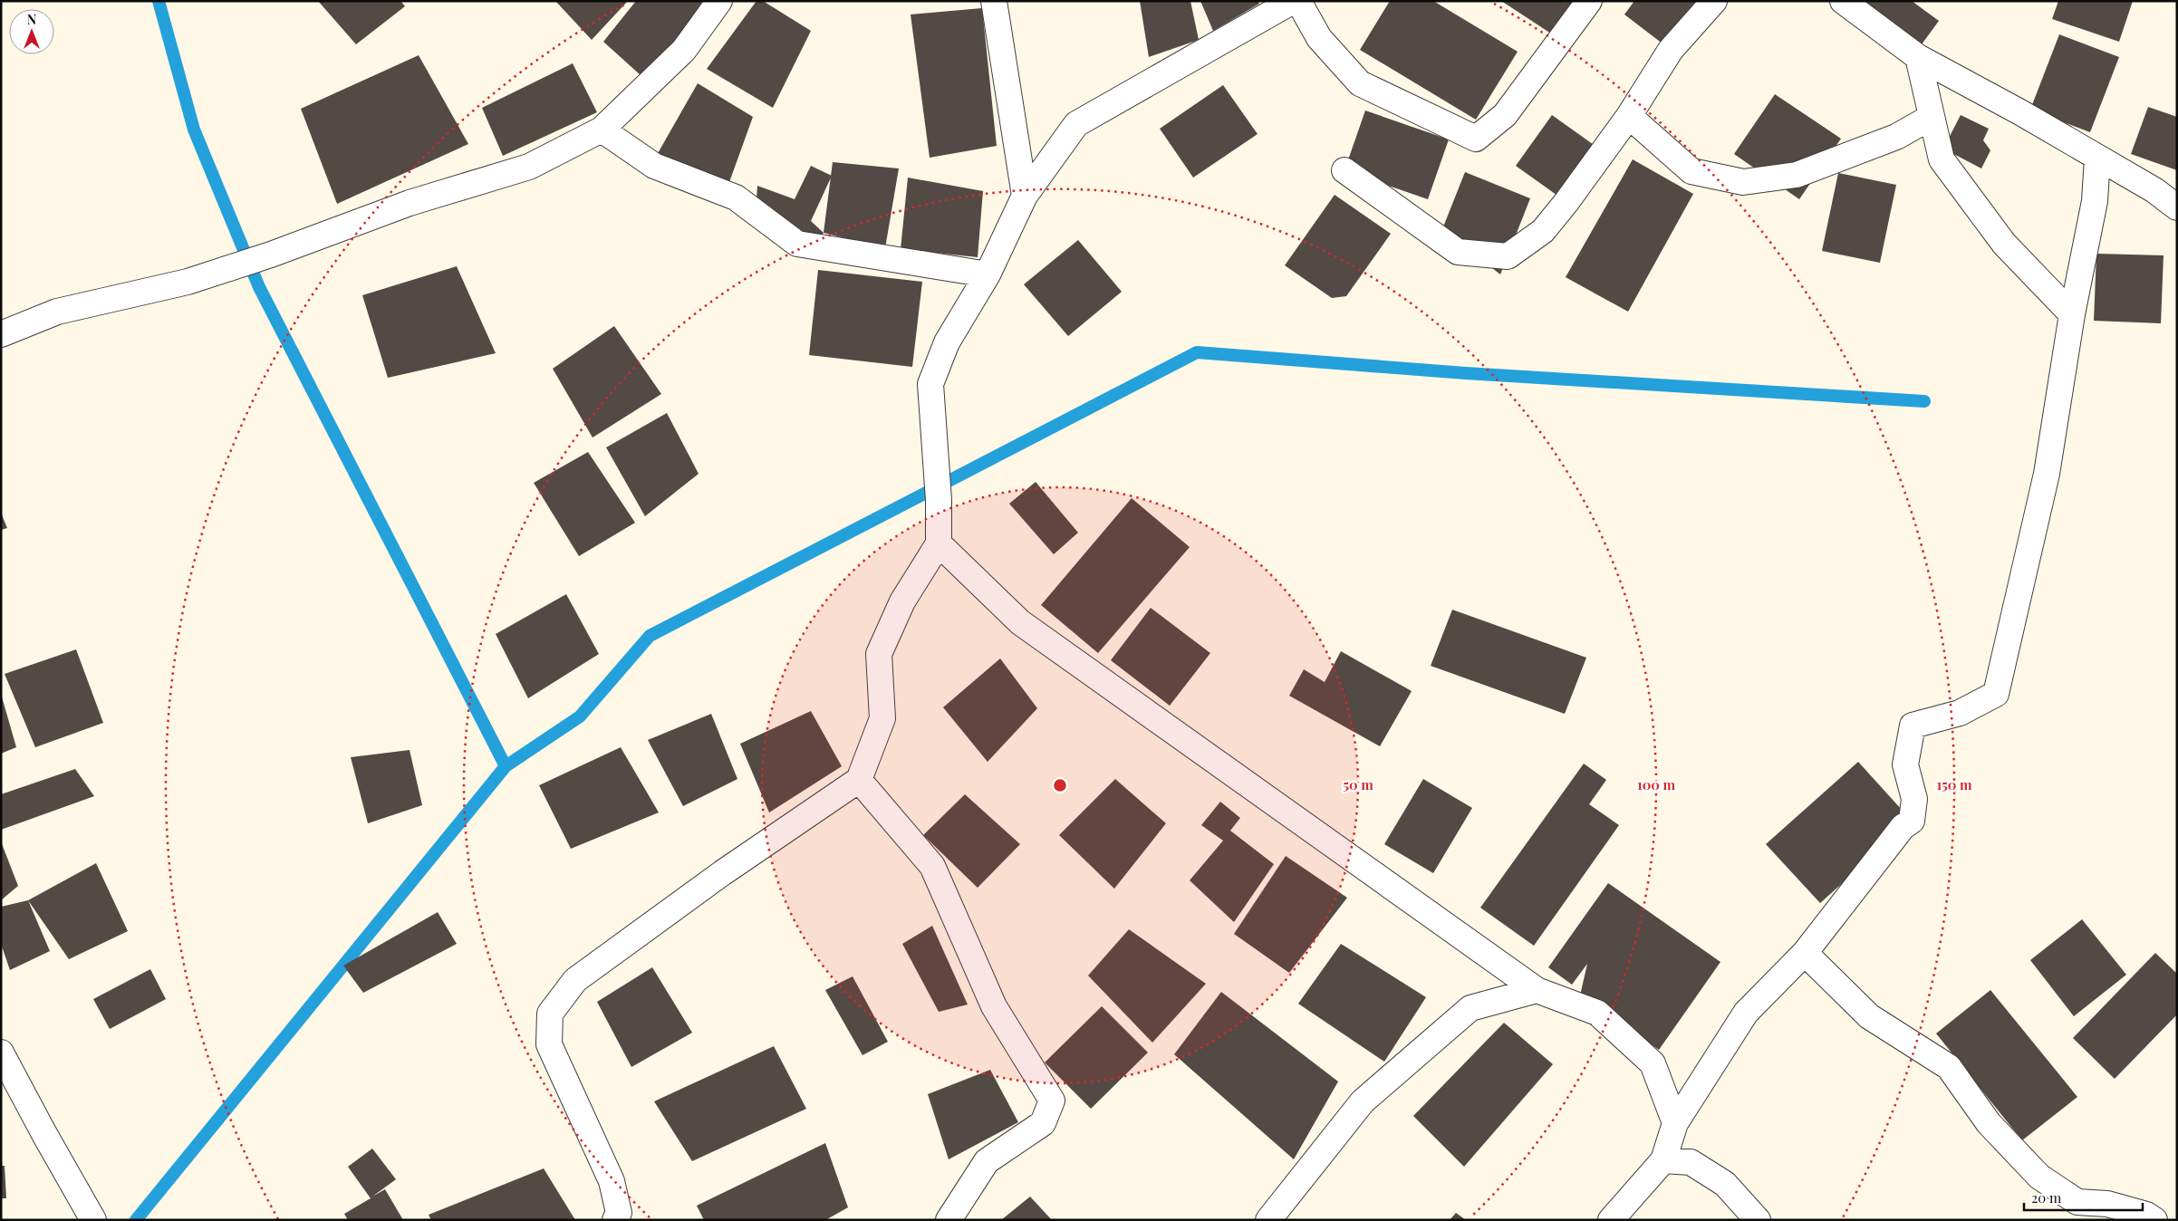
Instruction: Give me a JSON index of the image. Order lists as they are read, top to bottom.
{
  "scale_bar": "20 m",
  "north": "top",
  "rings": ["50 m", "100 m", "150 m"]
}
